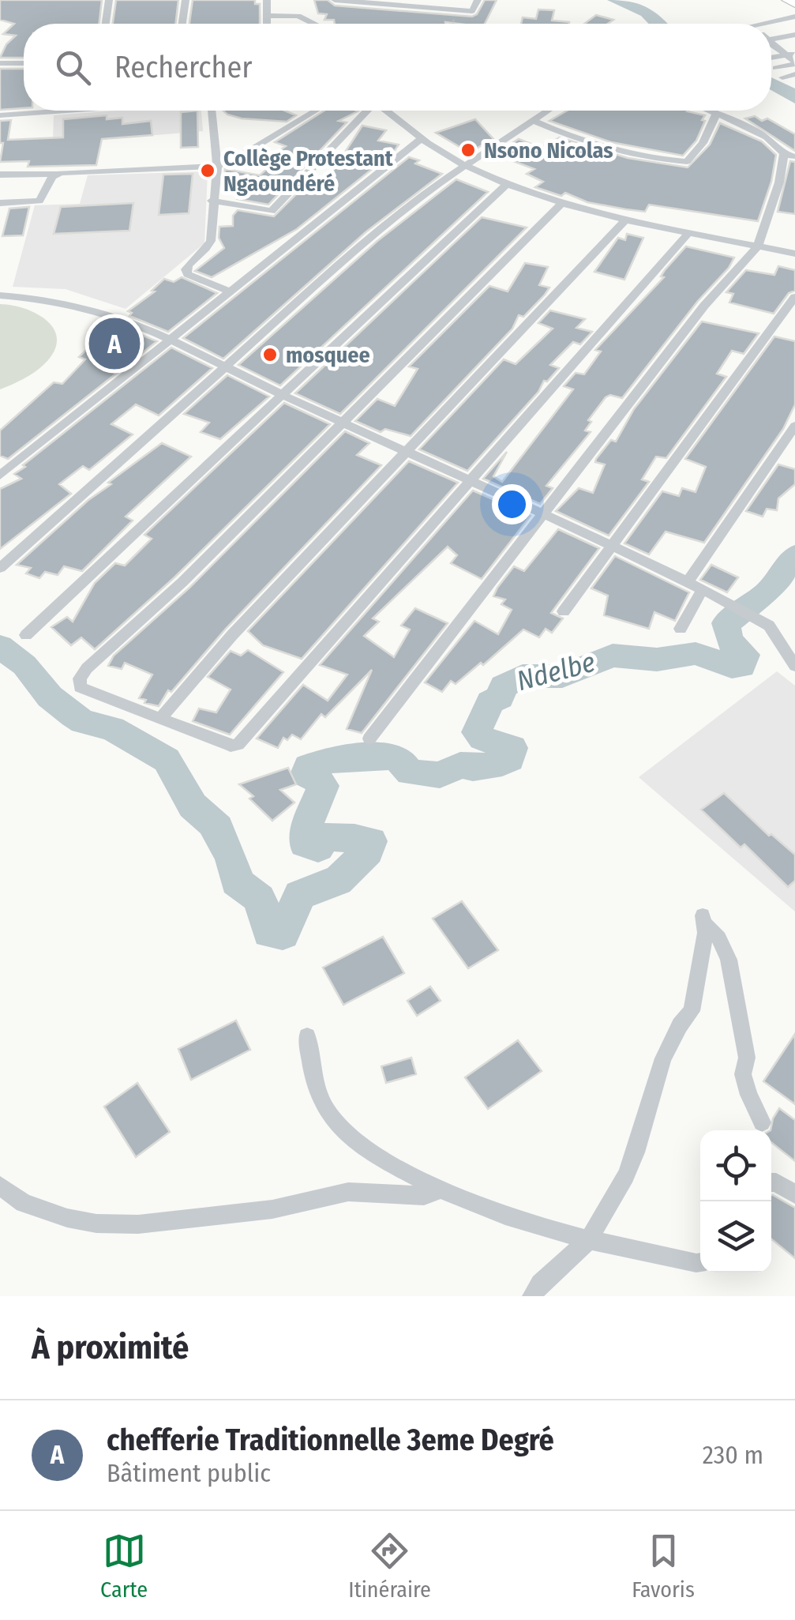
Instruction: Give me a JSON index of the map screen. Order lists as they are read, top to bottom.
{
  "water": ["Ndelbe"],
  "places": ["Nsono Nicolas", "Collège Protestant Ngaoundéré", "mosquee"],
  "page": {
    "search": "Rechercher",
    "pins": "A",
    "heading": "À proximité",
    "list": [
      {
        "mark": "A",
        "name": "chefferie Traditionnelle 3eme Degré",
        "note": "Bâtiment public",
        "value": "230 m"
      }
    ],
    "nav": ["Carte", "Itinéraire", "Favoris"]
  }
}
